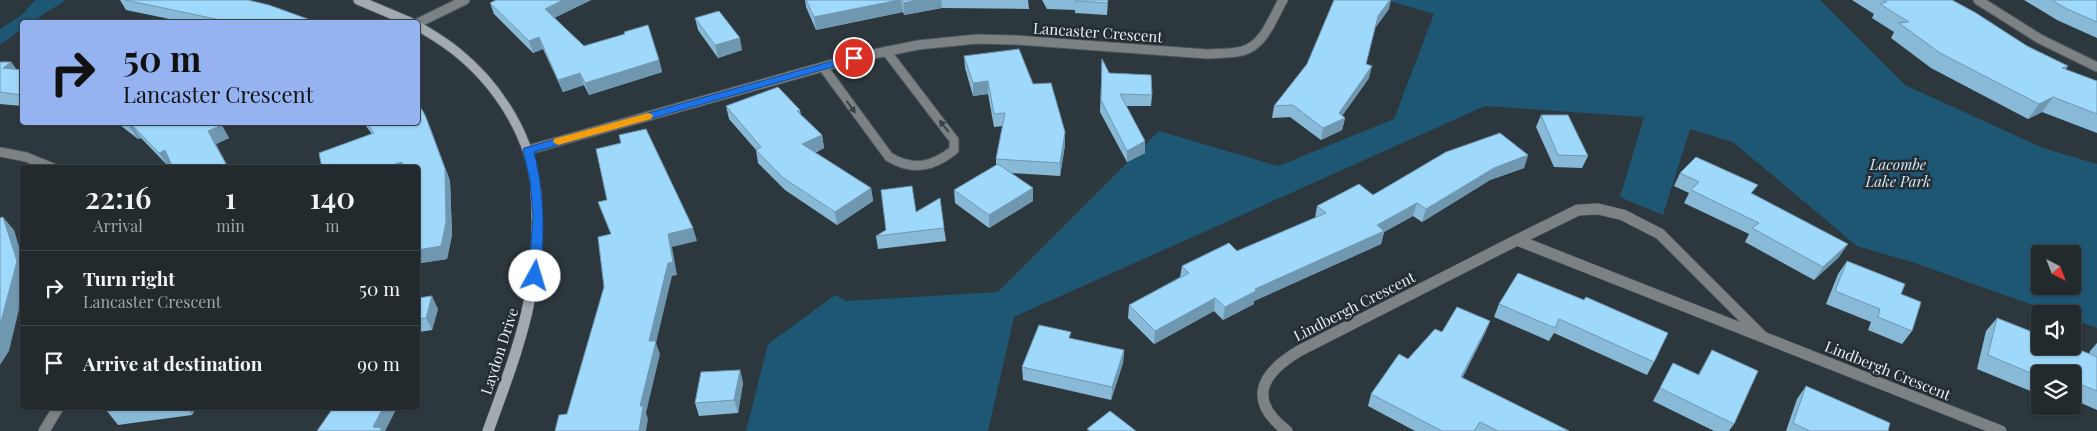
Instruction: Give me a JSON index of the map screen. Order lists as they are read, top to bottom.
{
  "streets": {
    "street": ["Lancaster Crescent", "Lindbergh Crescent", "Laydon Drive"]
  },
  "crossings": [
    ["Lancaster Crescent", "Laydon Drive"]
  ],
  "parks": ["Lacombe Lake Park"],
  "north": "bottom right",
  "page": {
    "turn": ["50 m", "Lancaster Crescent"],
    "eta": [
      "22:16",
      "Arrival",
      "1",
      "min",
      "140",
      "m"
    ],
    "list": [
      {
        "name": "Turn right",
        "note": "Lancaster Crescent",
        "value": "50 m"
      },
      {
        "name": "Arrive at destination",
        "value": "90 m"
      }
    ]
  }
}
